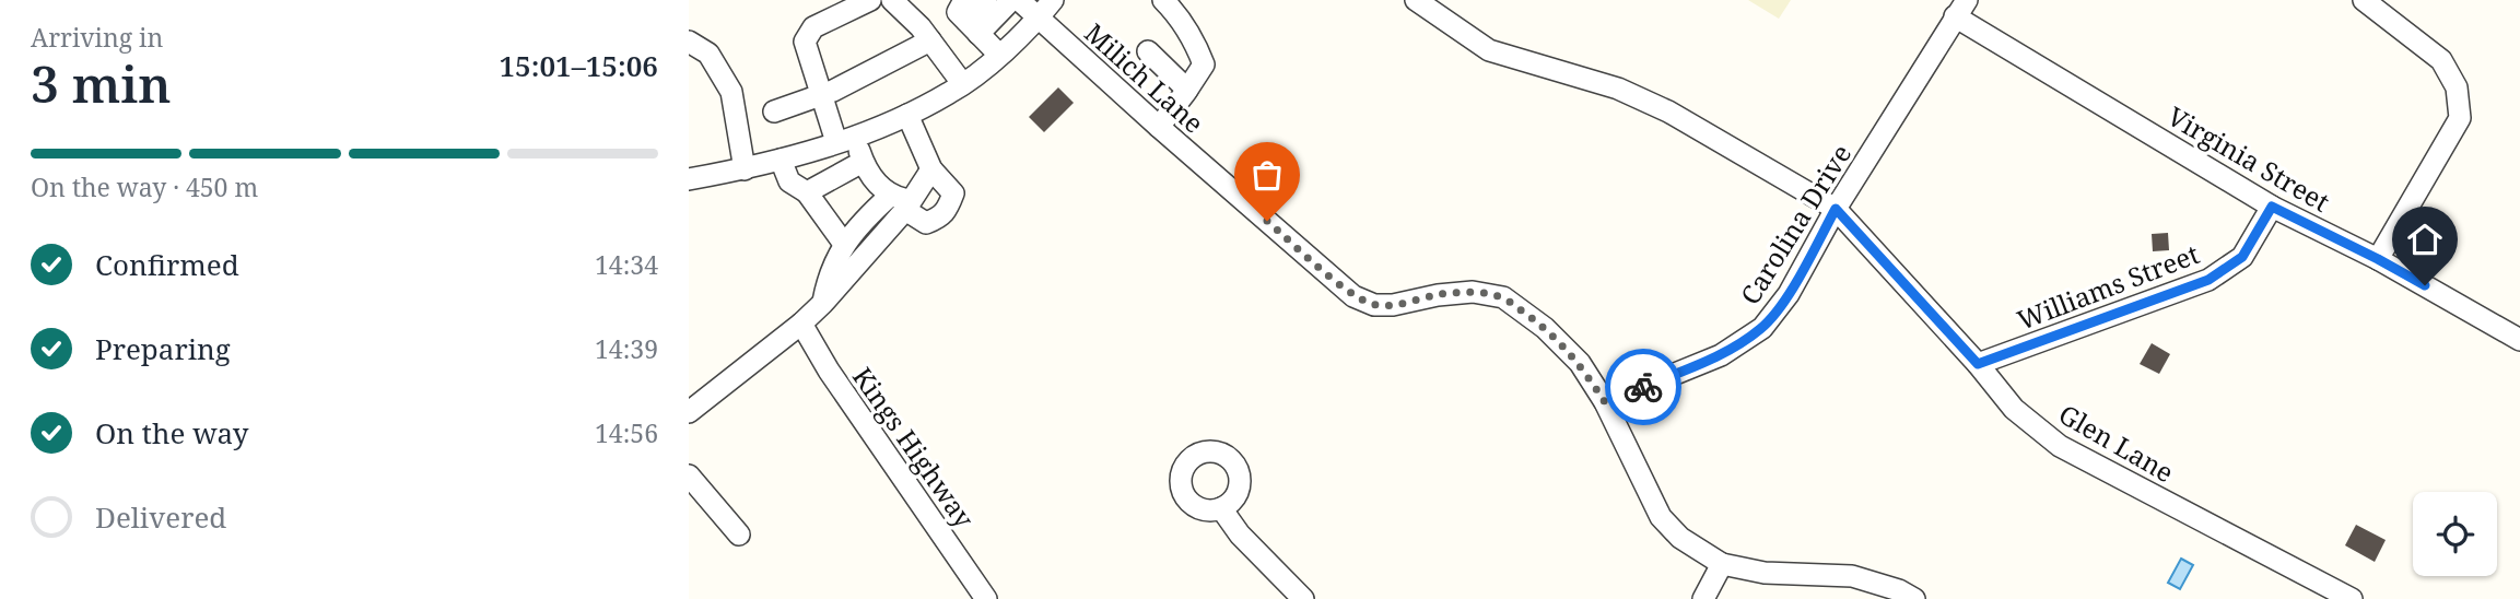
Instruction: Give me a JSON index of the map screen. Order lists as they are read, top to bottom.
{
  "streets": {
    "street": [
      "Milich Lane",
      "Virginia Street",
      "Carolina Drive",
      "Williams Street",
      "Glen Lane",
      "Kings Highway"
    ]
  },
  "crossings": [
    ["Milich Lane", "Carolina Drive"],
    ["Virginia Street", "Carolina Drive"],
    ["Virginia Street", "Williams Street"],
    ["Carolina Drive", "Glen Lane"],
    ["Williams Street", "Glen Lane"]
  ],
  "page": {
    "heading": ["3 min", "Arriving in", "15:01–15:06"],
    "bar": "On the way · 450 m",
    "list": [
      ["Confirmed", "14:34"],
      ["Preparing", "14:39"],
      ["On the way", "14:56"],
      "Delivered"
    ]
  }
}
